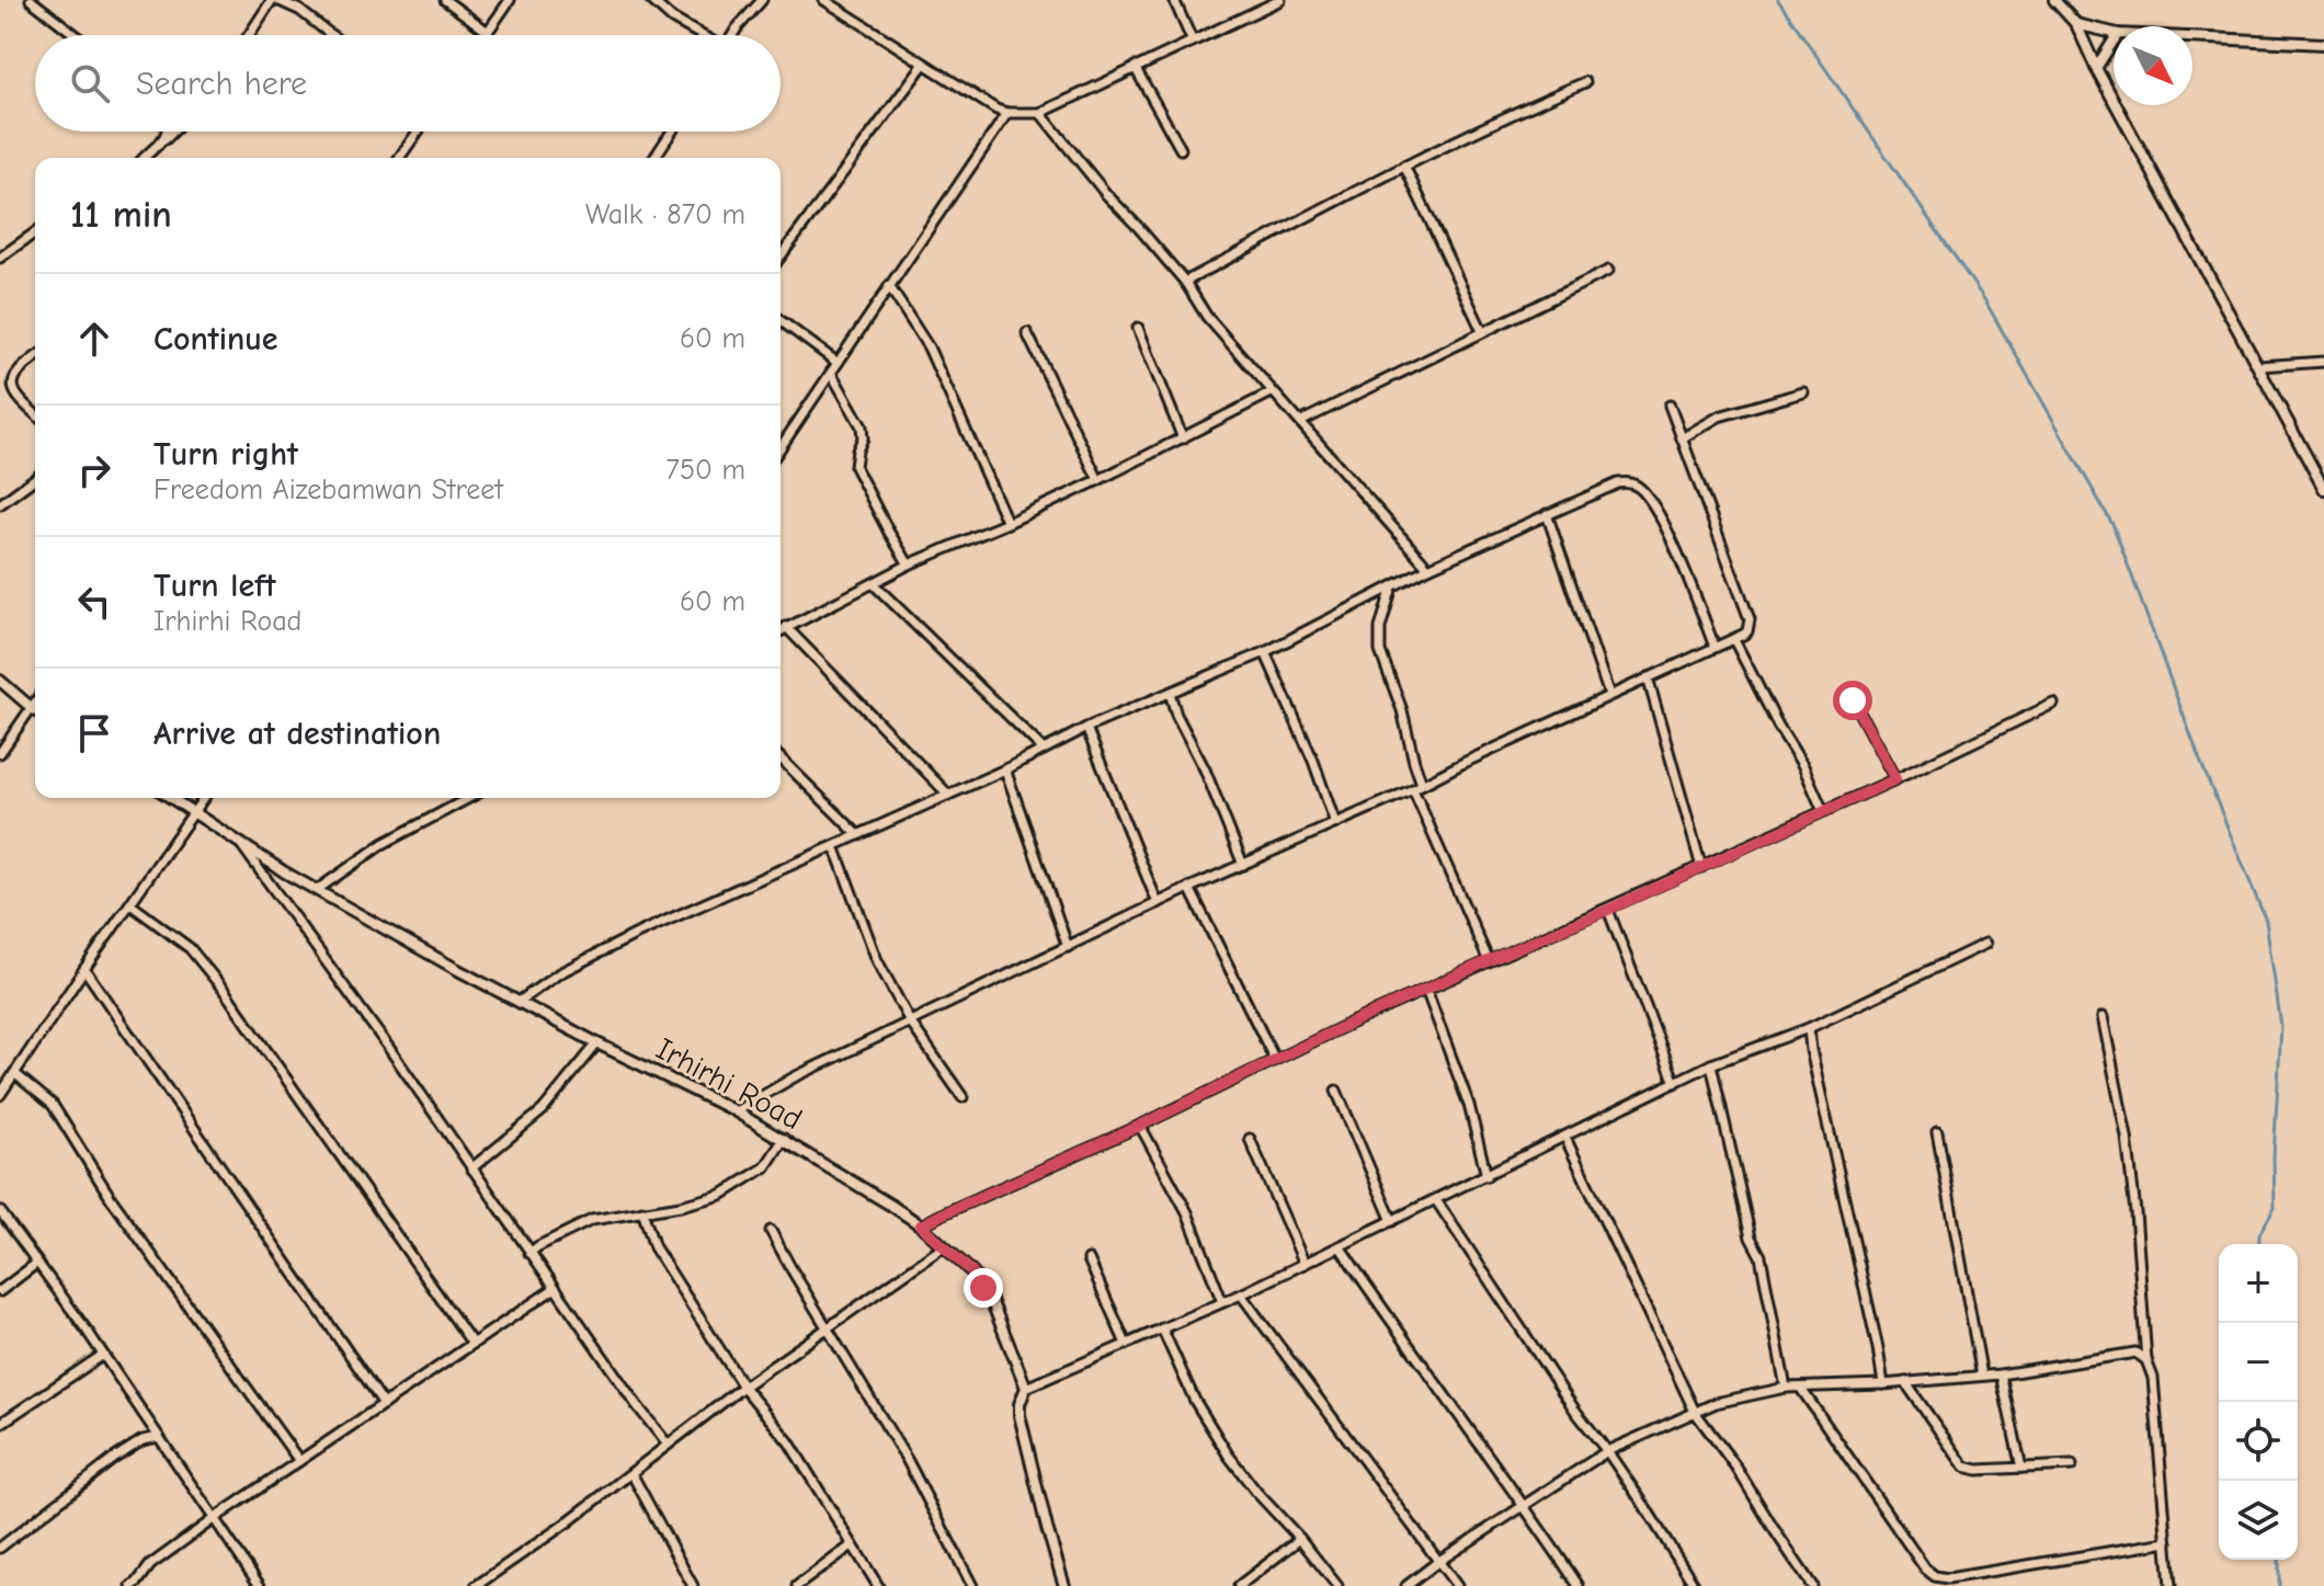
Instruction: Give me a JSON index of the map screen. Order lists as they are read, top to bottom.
{
  "streets": {
    "street": ["Irhirhi Road"]
  },
  "north": "bottom right",
  "page": {
    "search": "Search here",
    "heading": ["11 min", "Walk · 870 m"],
    "list": [
      ["Continue", "60 m"],
      ["Turn right", "Freedom Aizebamwan Street", "750 m"],
      ["Turn left", "Irhirhi Road", "60 m"],
      "Arrive at destination"
    ],
    "map_buttons": ["+", "−"]
  }
}
